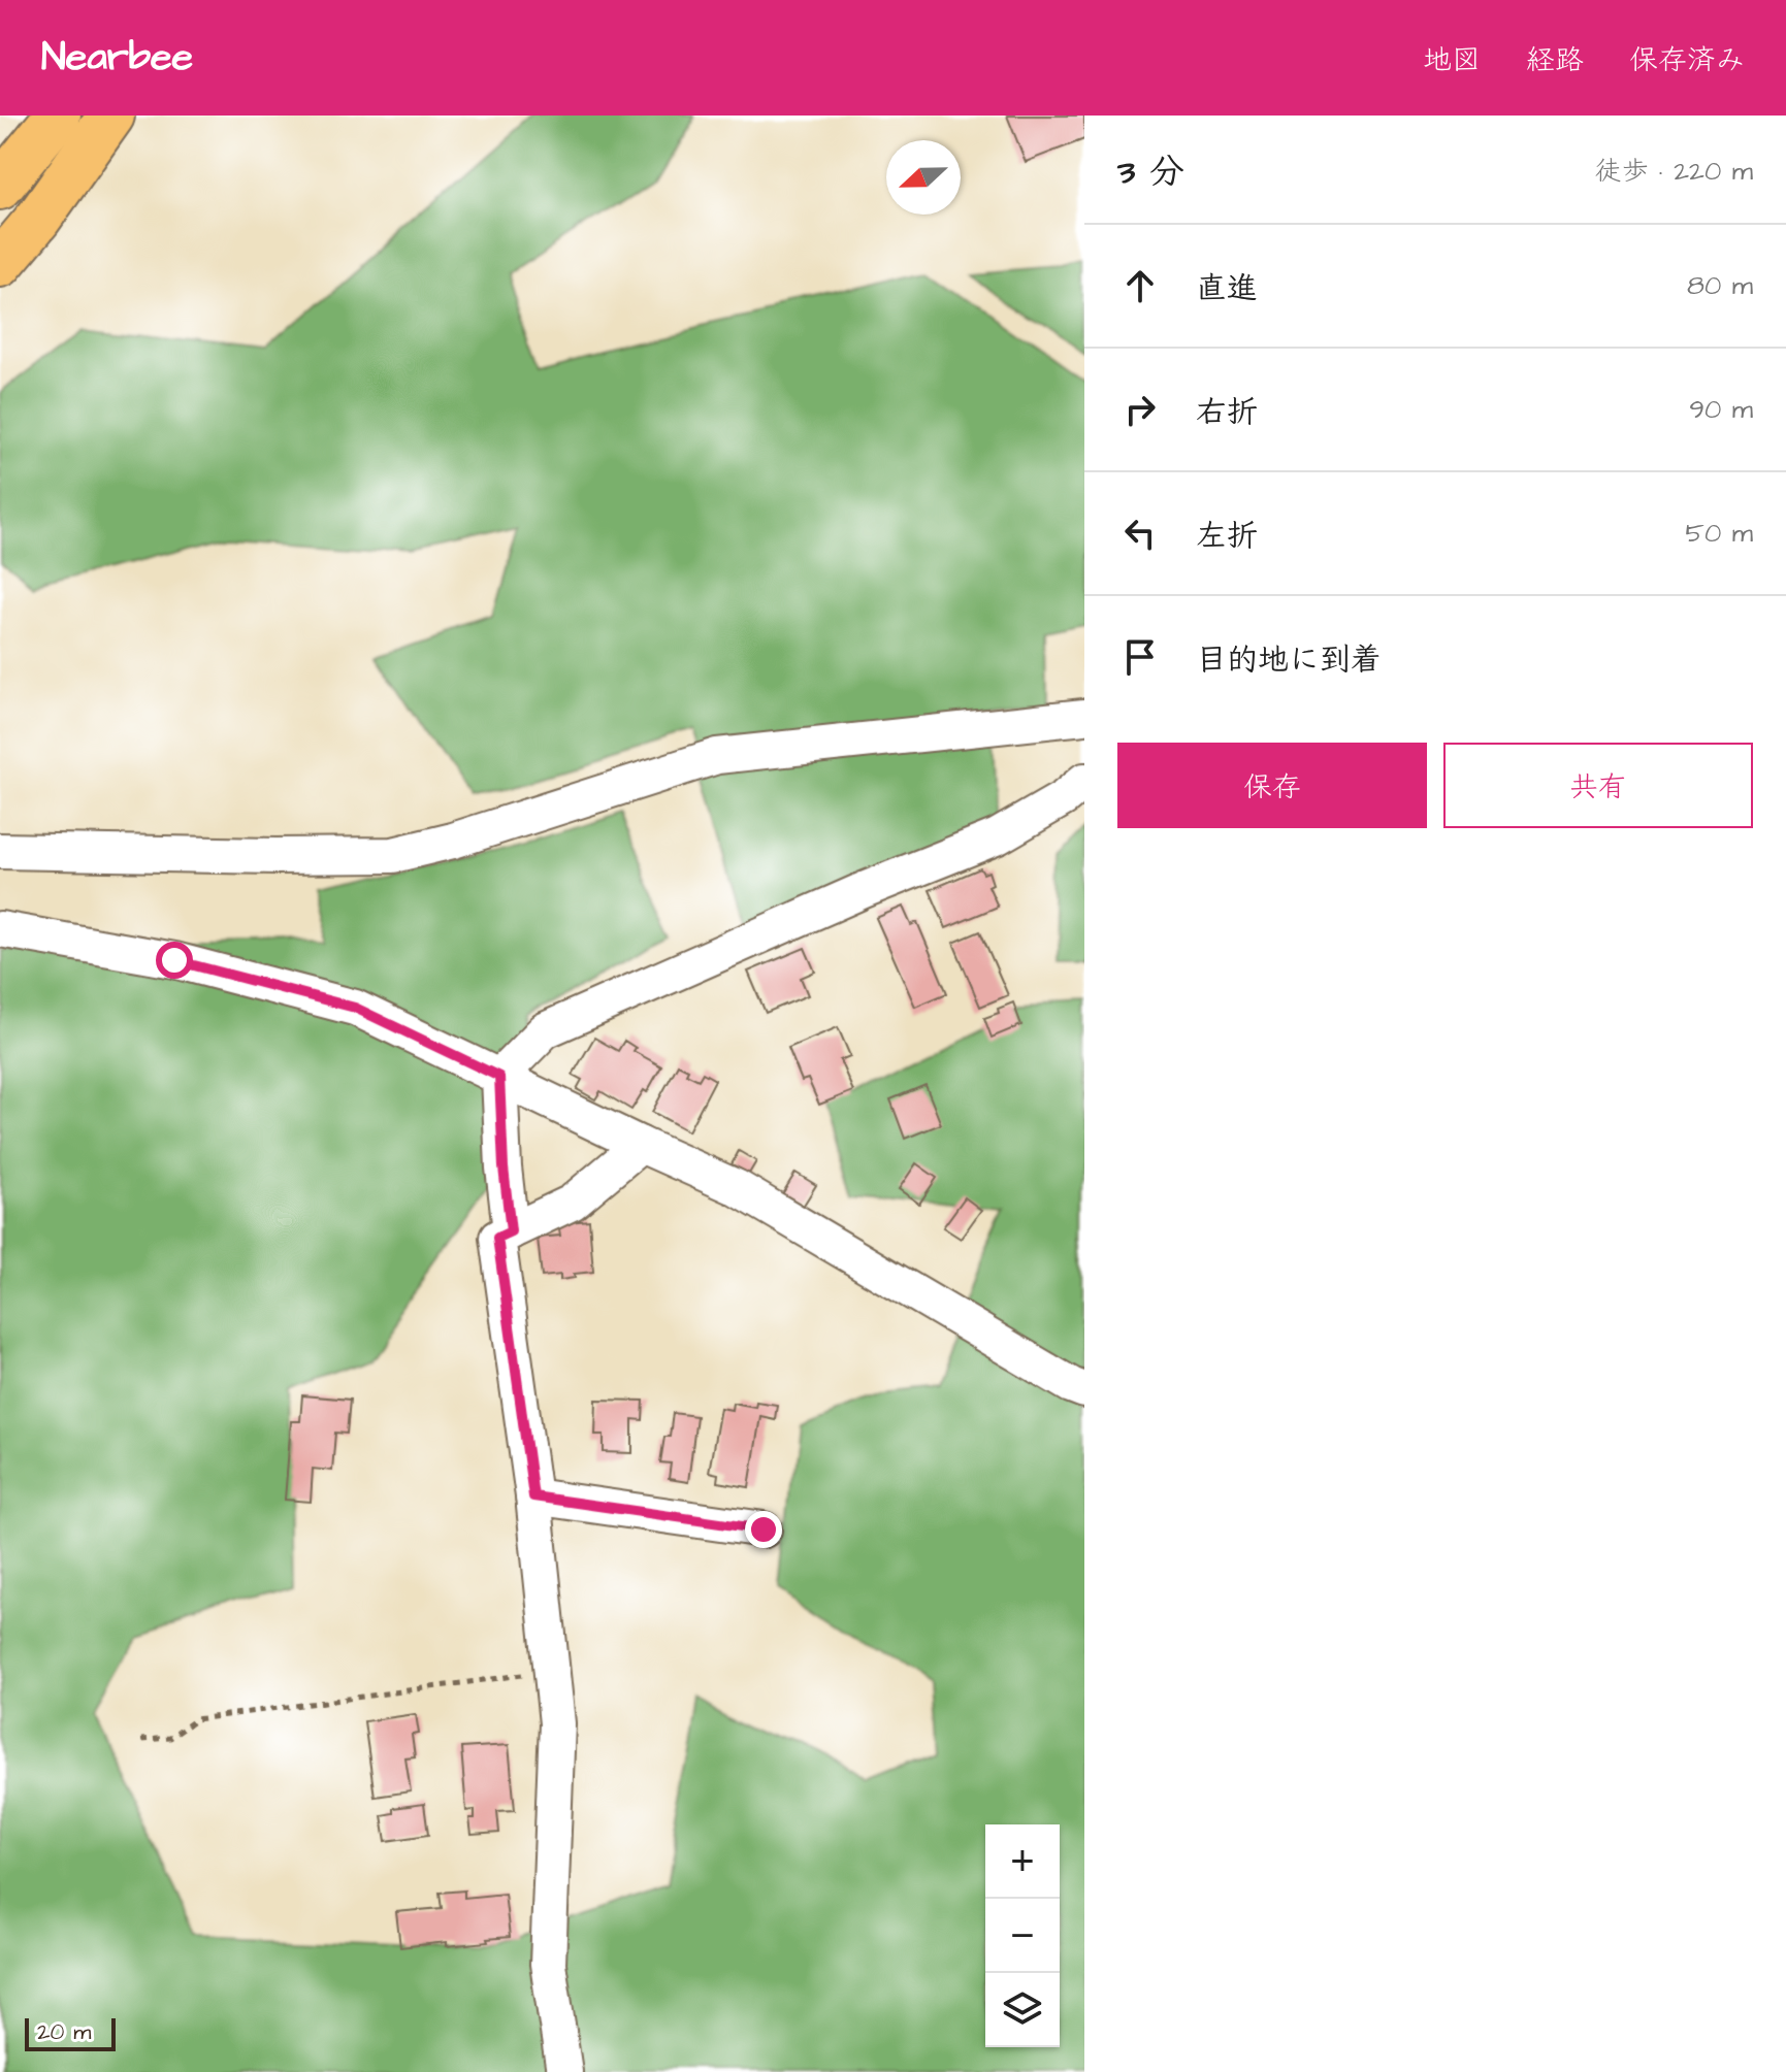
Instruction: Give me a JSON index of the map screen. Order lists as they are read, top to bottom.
{
  "scale_bar": "20 m",
  "north": "left",
  "page": {
    "header": "Nearbee",
    "nav": ["地図", "経路", "保存済み"],
    "heading": ["3 分", "徒歩 · 220 m"],
    "list": [
      ["直進", "80 m"],
      ["右折", "90 m"],
      ["左折", "50 m"],
      "目的地に到着"
    ],
    "buttons": ["保存", "共有"],
    "map_buttons": ["+", "−"],
    "scale": "20 m"
  }
}
